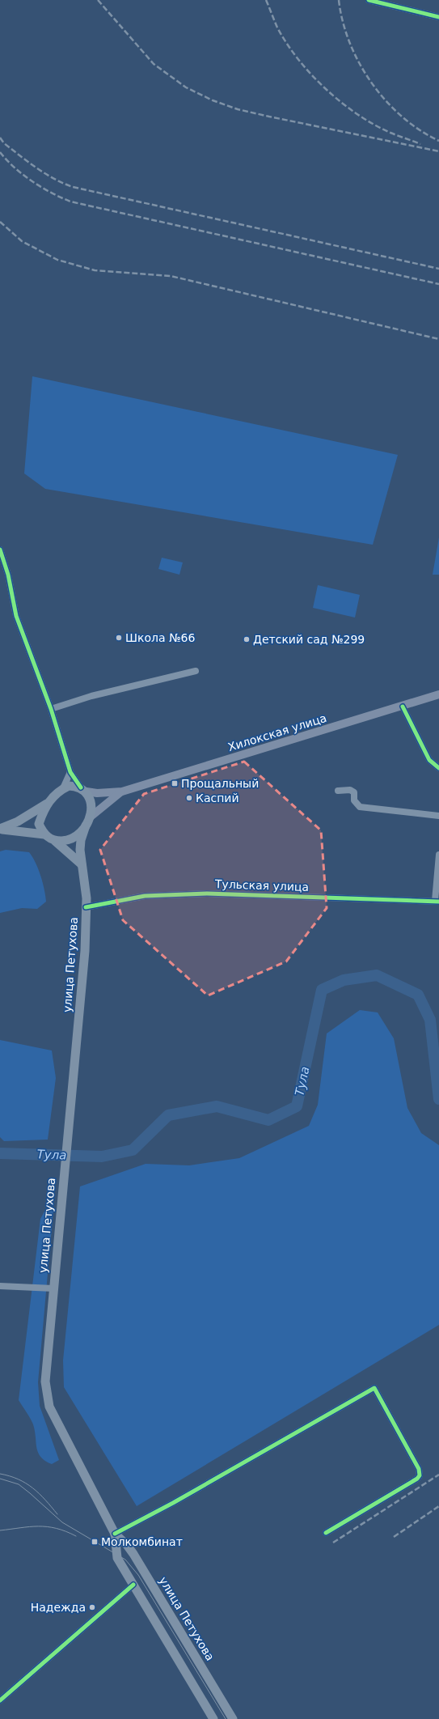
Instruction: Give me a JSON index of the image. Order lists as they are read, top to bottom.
{
  "streets": {
    "highway": ["улица Петухова"],
    "main road": ["Хилокская улица"],
    "street": ["Тульская улица"]
  },
  "crossings": [
    ["Тульская улица", "улица Петухова"]
  ],
  "water": ["Тула"],
  "places": {
    "other": [
      "Школа №66",
      "Детский сад №299",
      "Каспий",
      "Надежда"
    ],
    "transit": ["Прощальный", "Молкомбинат"]
  }
}
